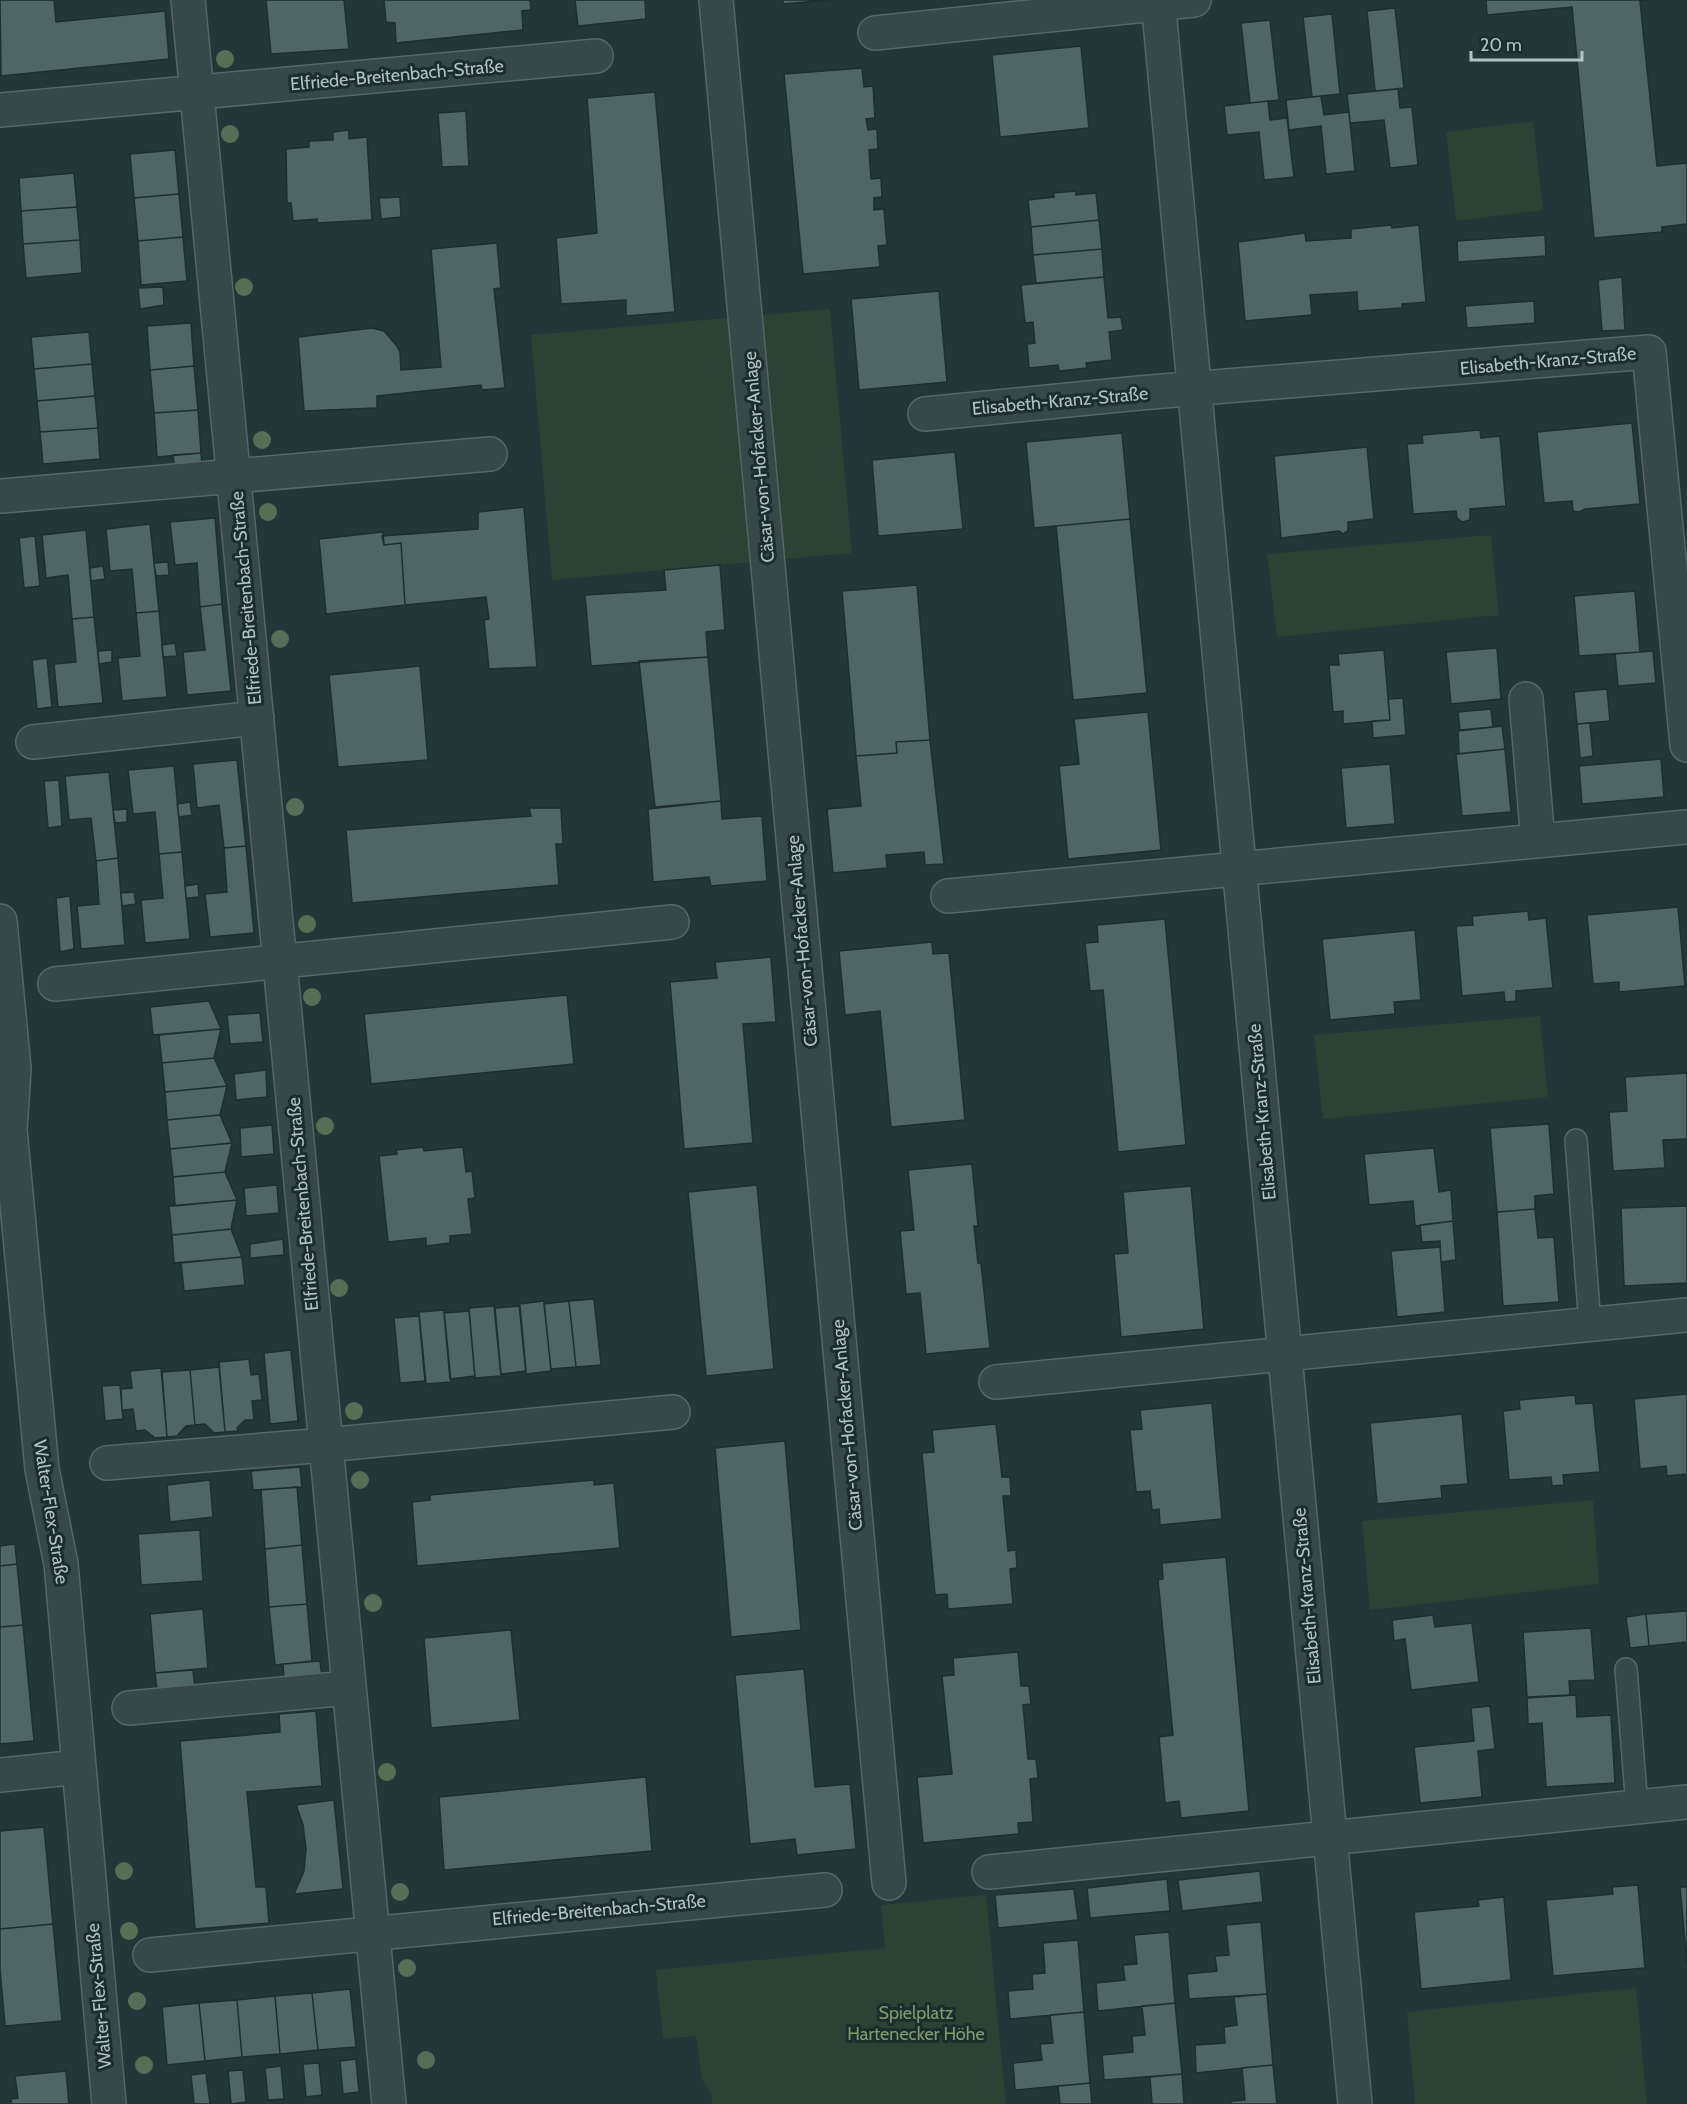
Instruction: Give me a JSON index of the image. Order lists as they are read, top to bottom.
{
  "streets": {
    "street": [
      "Elfriede-Breitenbach-Straße",
      "Elisabeth-Kranz-Straße",
      "Cäsar-von-Hofacker-Anlage",
      "Walter-Flex-Straße"
    ]
  },
  "parks": ["Spielplatz Hartenecker Höhe"],
  "scale_bar": "20 m"
}
